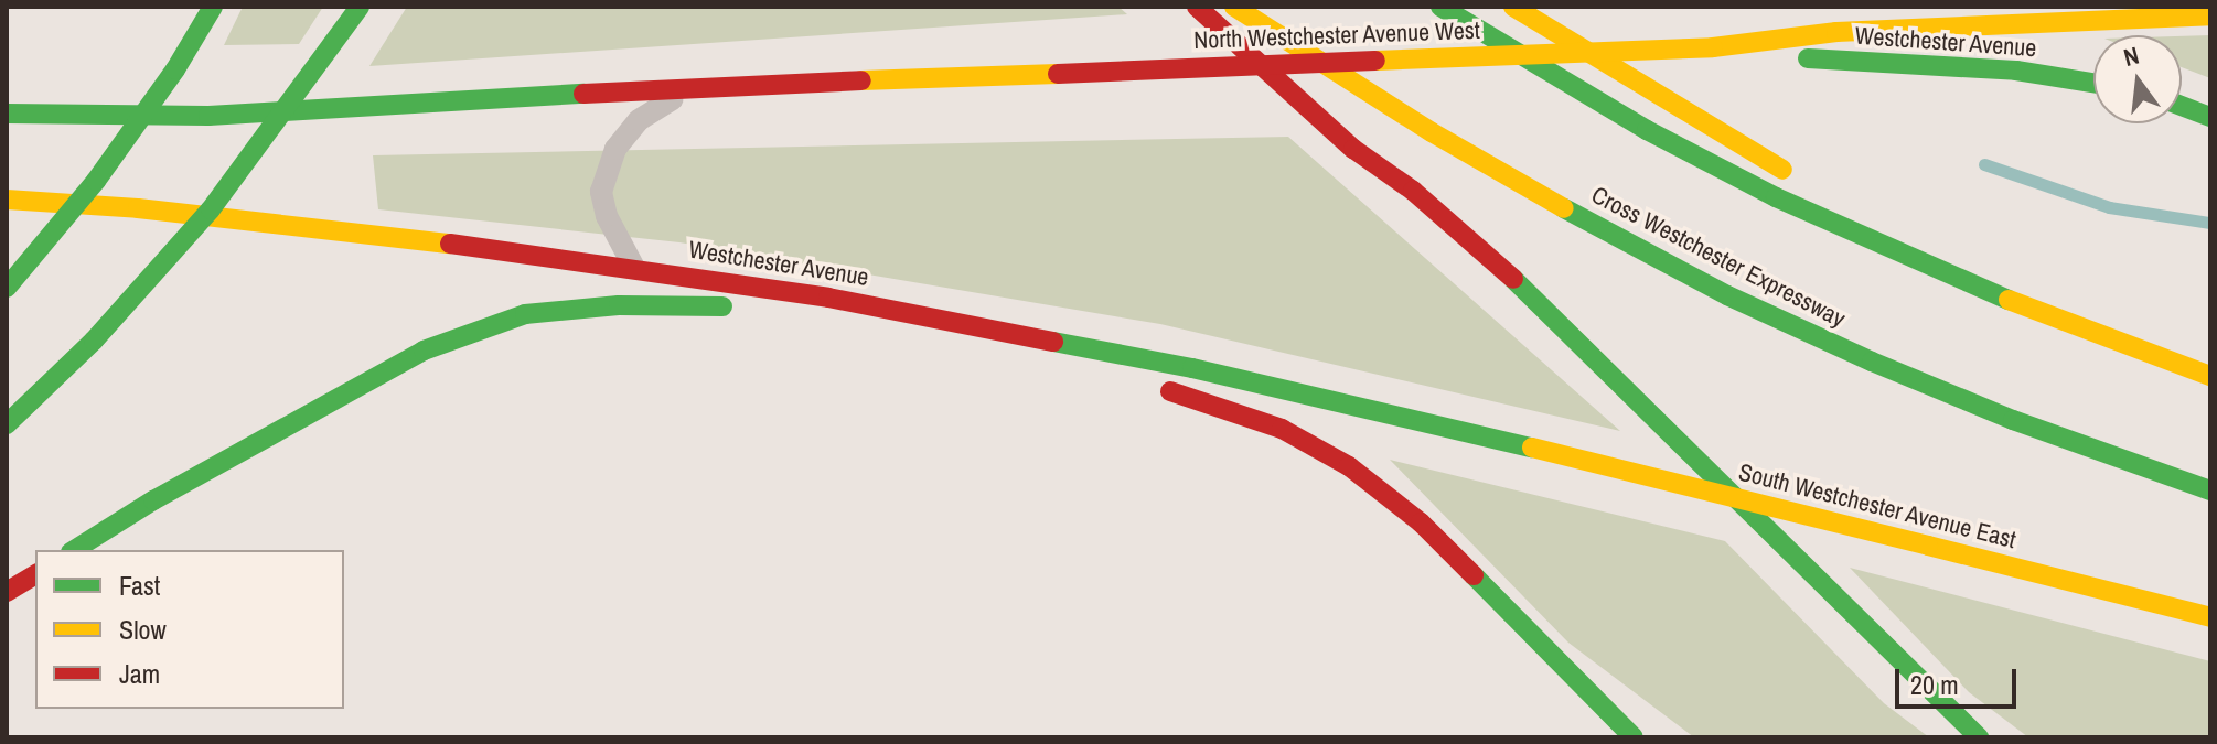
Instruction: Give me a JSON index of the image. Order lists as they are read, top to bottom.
{
  "streets": {
    "main road": [
      "North Westchester Avenue West",
      "Westchester Avenue",
      "Cross Westchester Expressway",
      "South Westchester Avenue East"
    ]
  },
  "crossings": [
    ["North Westchester Avenue West", "Westchester Avenue"],
    ["Westchester Avenue", "South Westchester Avenue East"]
  ],
  "legend": ["Fast", "Slow", "Jam"],
  "scale_bar": "20 m",
  "north": "top"
}
